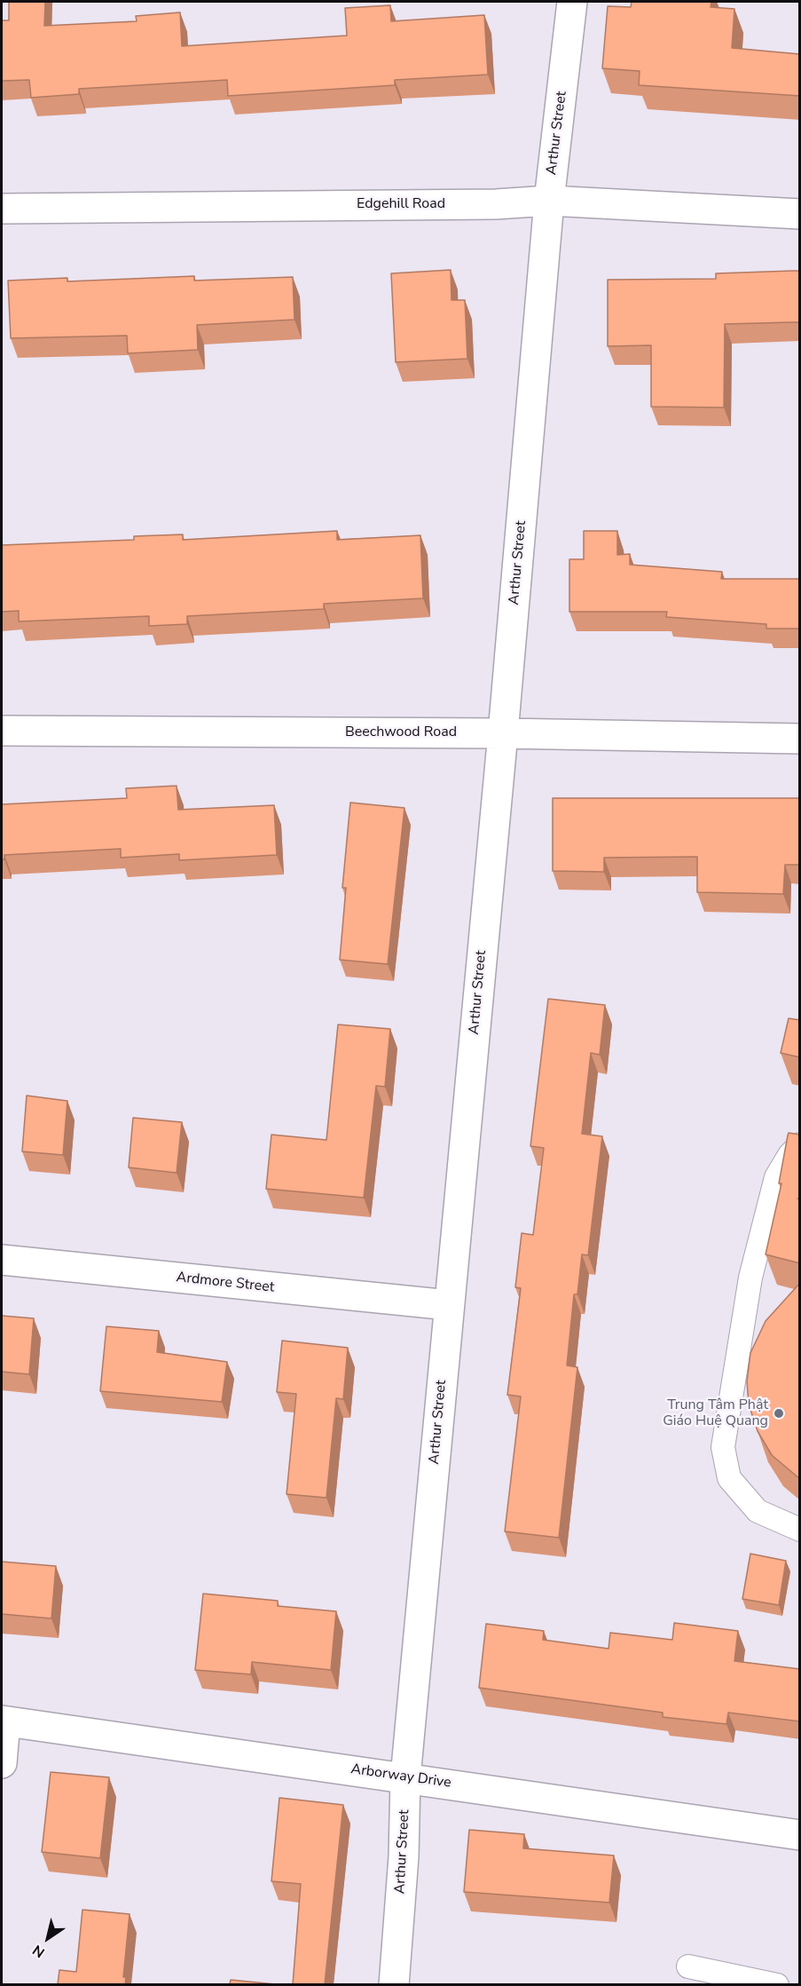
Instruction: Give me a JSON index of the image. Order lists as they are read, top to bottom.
{
  "streets": {
    "street": [
      "Arthur Street",
      "Edgehill Road",
      "Beechwood Road",
      "Ardmore Street",
      "Arborway Drive"
    ]
  },
  "crossings": [
    ["Arthur Street", "Edgehill Road"],
    ["Arthur Street", "Beechwood Road"],
    ["Arthur Street", "Ardmore Street"],
    ["Arthur Street", "Arborway Drive"]
  ],
  "places": ["Trung Tâm Phật Giáo Huệ Quang"],
  "north": "bottom left"
}
